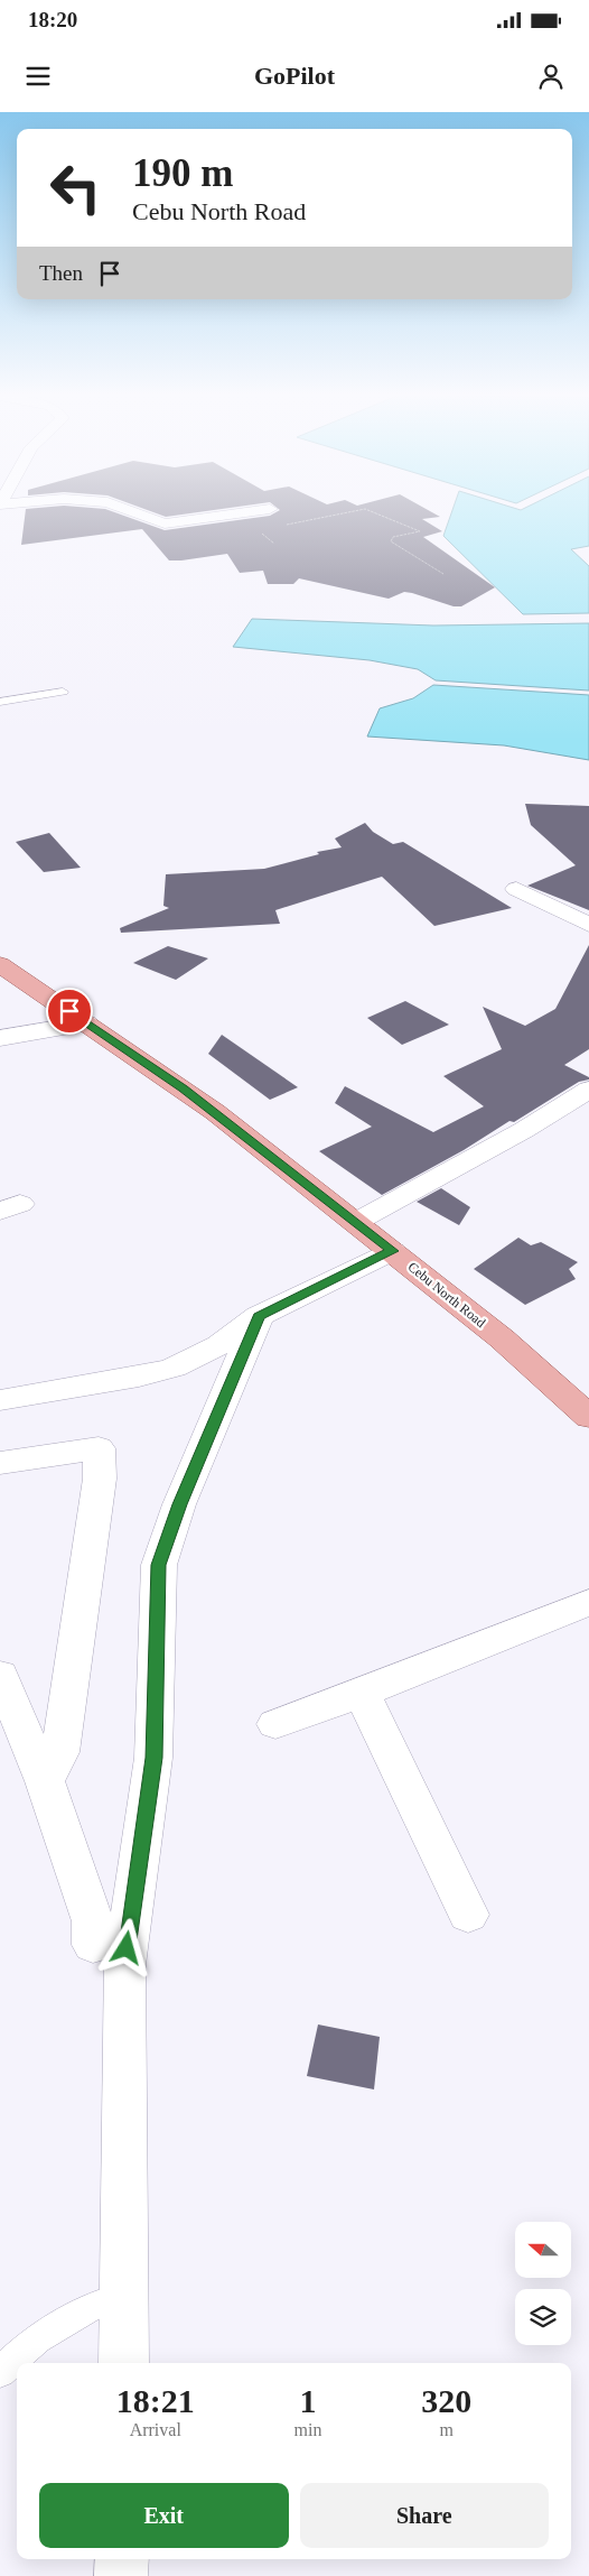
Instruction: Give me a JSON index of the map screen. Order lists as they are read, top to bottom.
{
  "streets": {
    "main road": ["Cebu North Road"]
  },
  "north": "left",
  "page": {
    "status": "18:20",
    "header": "GoPilot",
    "turn": ["190 m", "Cebu North Road"],
    "then": "Then",
    "eta": [
      "18:21",
      "Arrival",
      "1",
      "min",
      "320",
      "m"
    ],
    "buttons": ["Exit", "Share"]
  }
}
